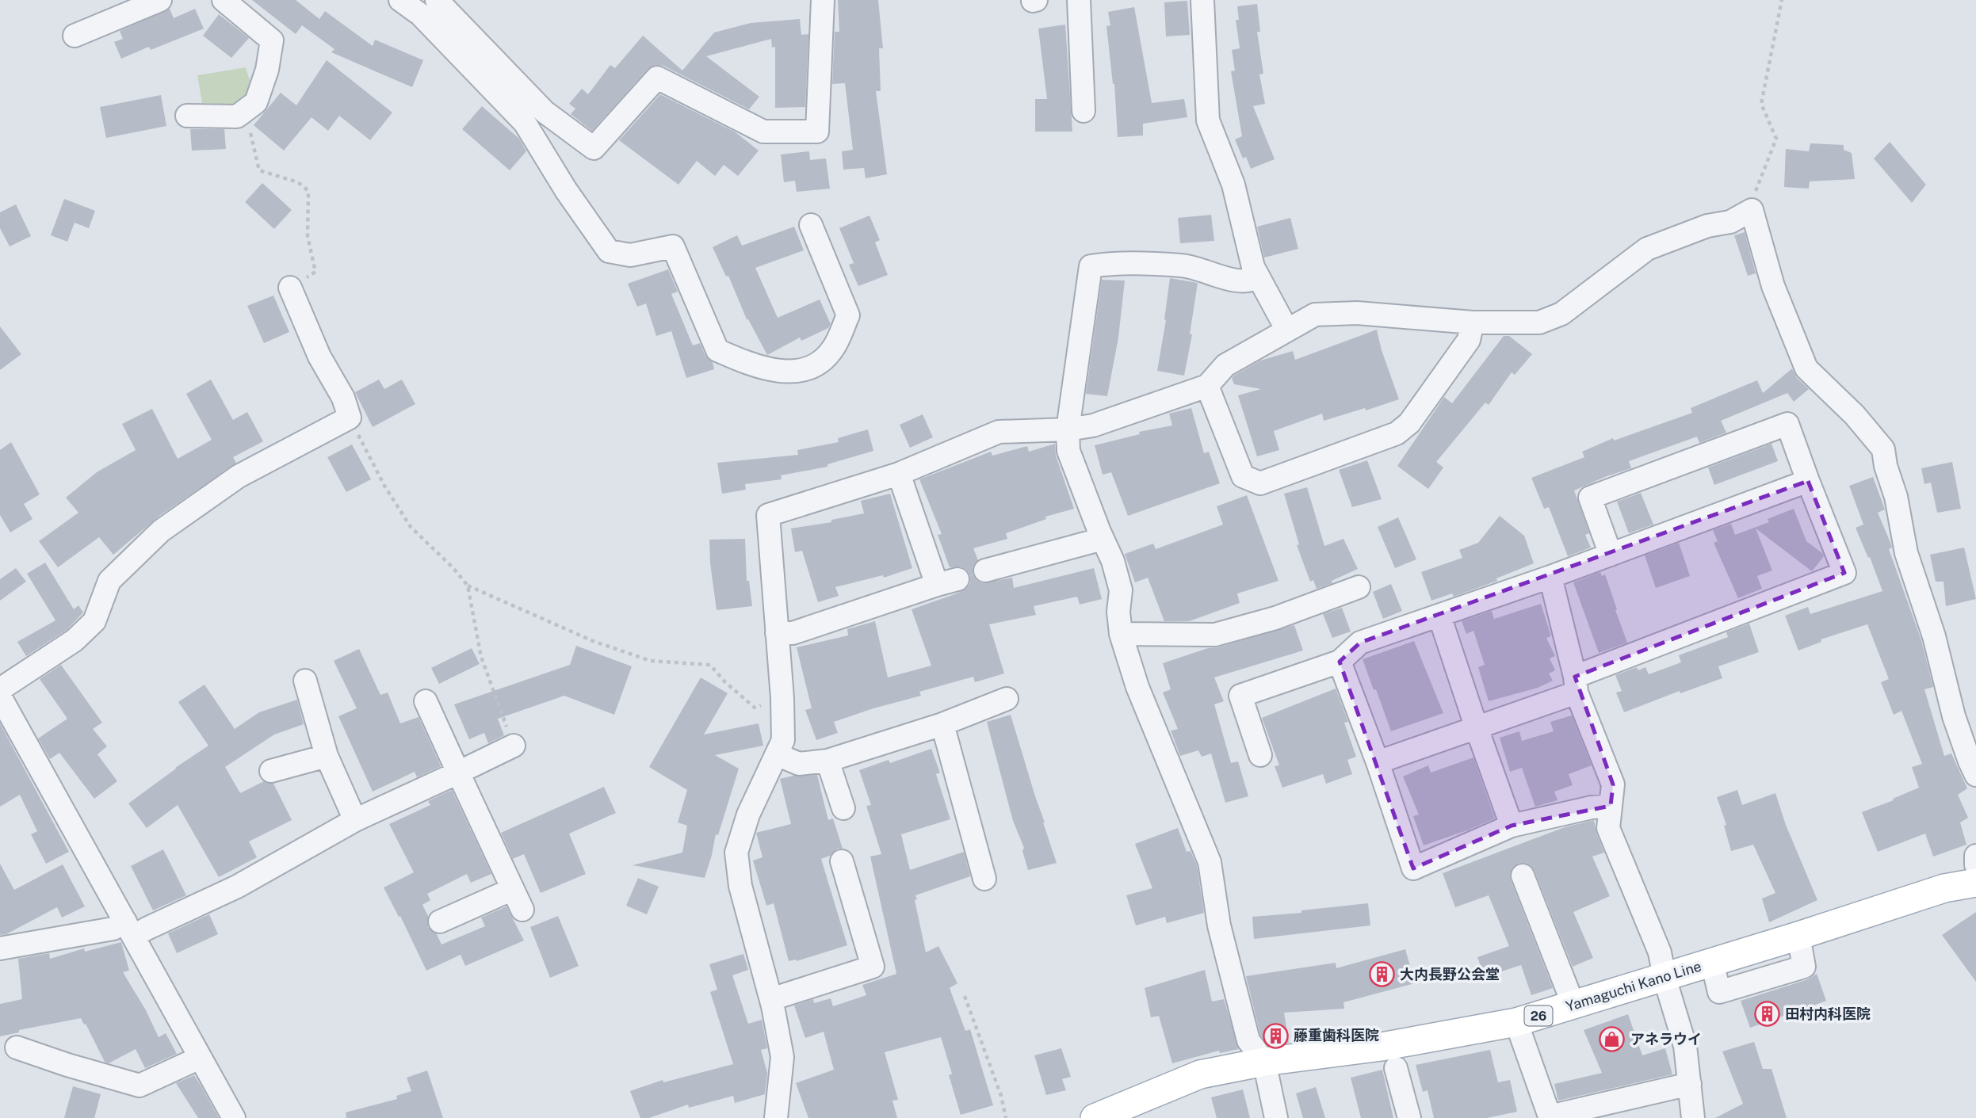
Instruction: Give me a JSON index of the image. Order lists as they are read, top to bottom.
{
  "streets": {
    "main road": ["Yamaguchi Kano Line", "26"]
  },
  "places": {
    "building": ["大内長野公会堂", "田村内科医院", "藤重歯科医院"],
    "shop": ["アネラウイ"]
  }
}
